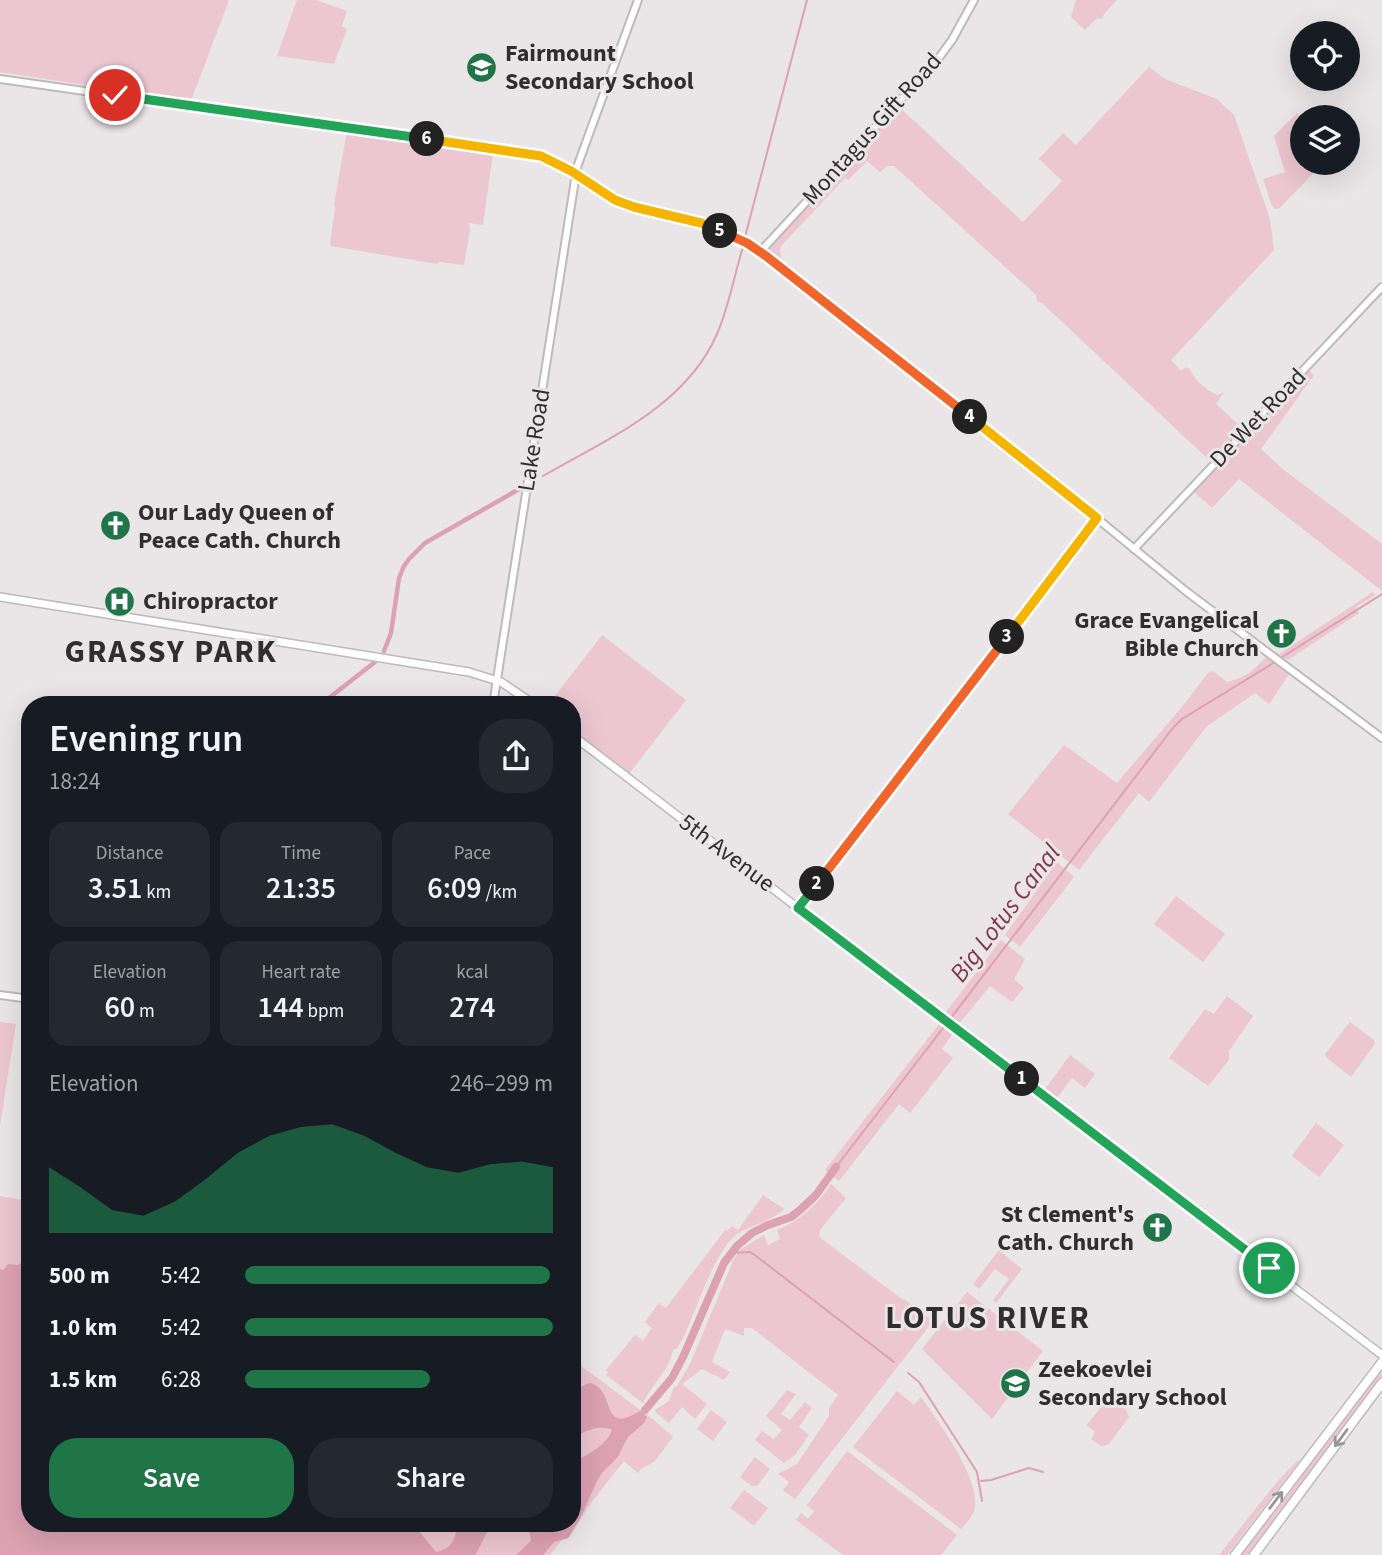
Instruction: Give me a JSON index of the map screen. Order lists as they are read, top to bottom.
{
  "streets": {
    "main road": ["5th Avenue"],
    "street": ["Montagus Gift Road", "De Wet Road", "Lake Road"]
  },
  "districts": ["GRASSY PARK", "LOTUS RIVER"],
  "water": ["Big Lotus Canal"],
  "places": {
    "school or university": ["Fairmount Secondary School", "Zeekoevlei Secondary School"],
    "church": ["Our Lady Queen of Peace Cath. Church", "Grace Evangelical Bible Church", "St Clement's Cath. Church"],
    "hospital": ["Chiropractor"]
  },
  "page": {
    "pins": [
      "6",
      "5",
      "4",
      "3",
      "2",
      "1"
    ],
    "heading": ["Evening run", "18:24"],
    "stats": [
      ["Distance", "3.51 km"],
      ["Time", "21:35"],
      ["Pace", "6:09 /km"],
      ["Elevation", "60 m"],
      ["Heart rate", "144 bpm"],
      ["kcal", "274"]
    ],
    "chart": ["Elevation", "246–299 m"],
    "list": [
      {
        "name": "500 m",
        "note": "5:42"
      },
      {
        "name": "1.0 km",
        "note": "5:42"
      },
      {
        "name": "1.5 km",
        "note": "6:28"
      }
    ],
    "buttons": ["Save", "Share"]
  }
}
